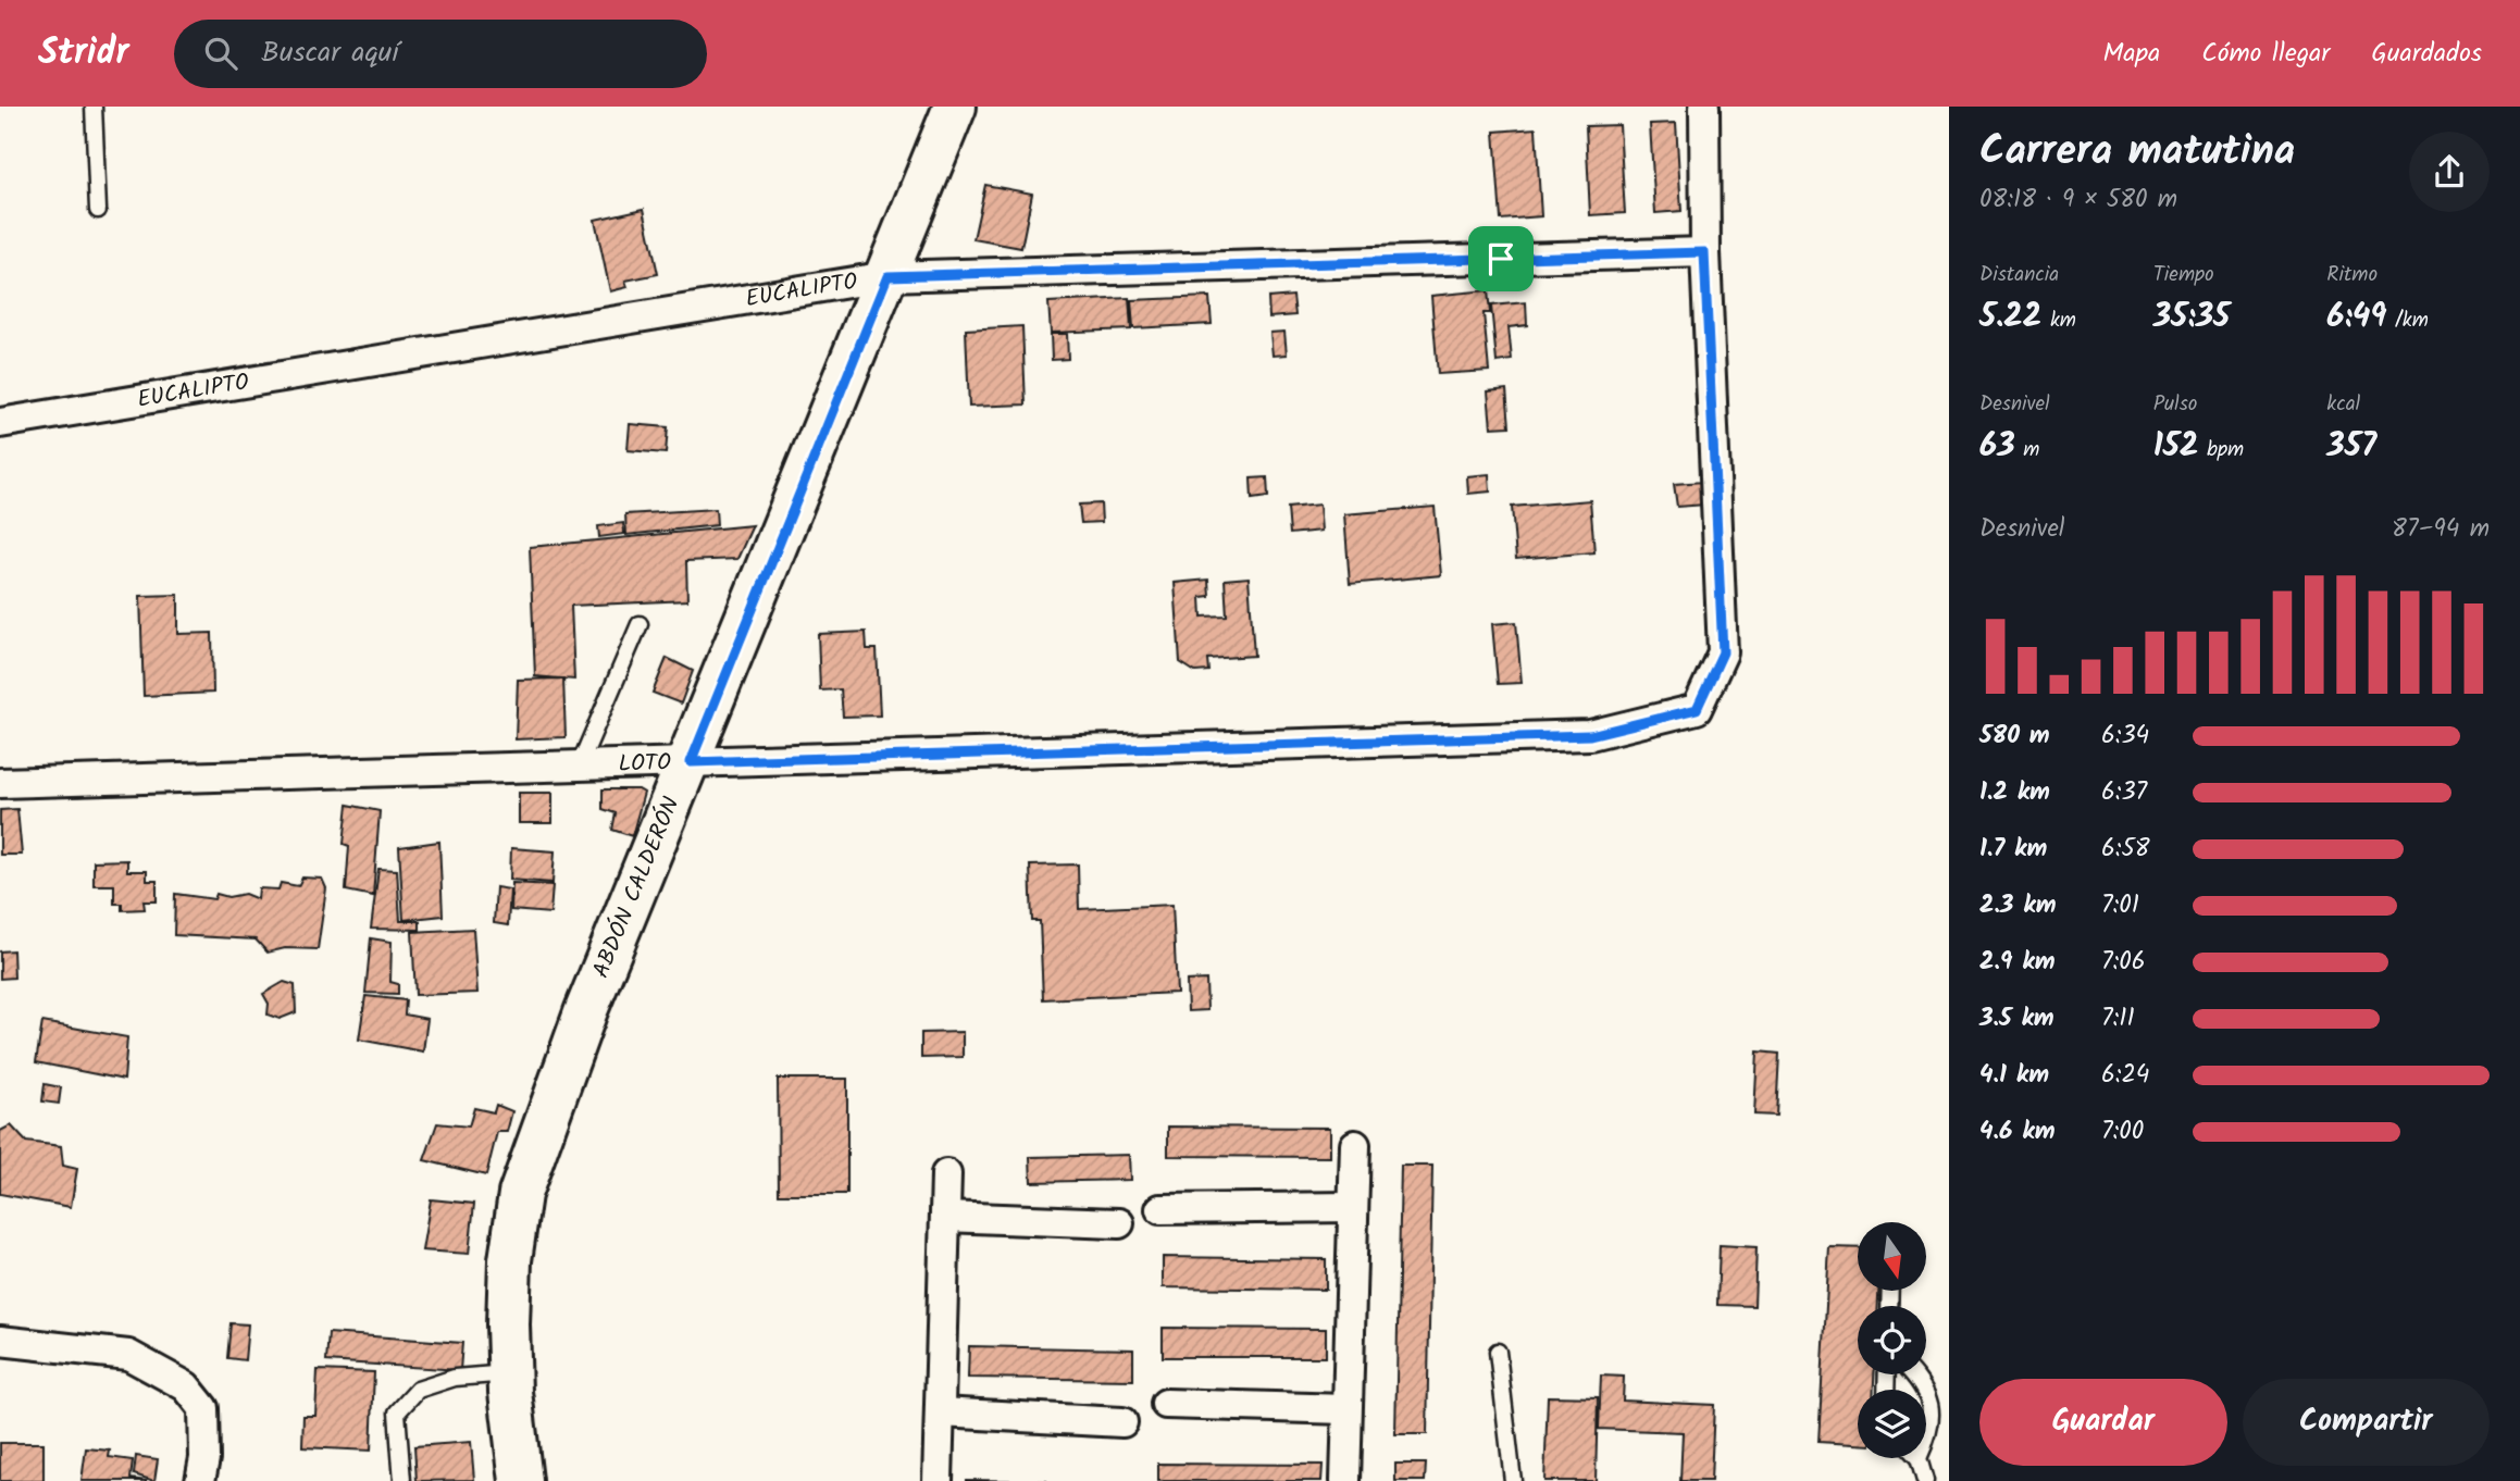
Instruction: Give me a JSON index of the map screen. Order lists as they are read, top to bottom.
{
  "streets": {
    "street": ["EUCALIPTO", "LOTO", "ABDÓN CALDERÓN"]
  },
  "crossings": [
    ["EUCALIPTO", "LOTO"],
    ["EUCALIPTO", "ABDÓN CALDERÓN"],
    ["LOTO", "ABDÓN CALDERÓN"]
  ],
  "north": "bottom",
  "page": {
    "header": "Stridr",
    "search": "Buscar aquí",
    "nav": ["Mapa", "Cómo llegar", "Guardados"],
    "heading": ["Carrera matutina", "08:18 · 9 × 580 m"],
    "stats": [
      ["Distancia", "5.22 km"],
      ["Tiempo", "35:35"],
      ["Ritmo", "6:49 /km"],
      ["Desnivel", "63 m"],
      ["Pulso", "152 bpm"],
      ["kcal", "357"]
    ],
    "chart": ["Desnivel", "87–94 m"],
    "list": [
      {
        "name": "580 m",
        "note": "6:34"
      },
      {
        "name": "1.2 km",
        "note": "6:37"
      },
      {
        "name": "1.7 km",
        "note": "6:58"
      },
      {
        "name": "2.3 km",
        "note": "7:01"
      },
      {
        "name": "2.9 km",
        "note": "7:06"
      },
      {
        "name": "3.5 km",
        "note": "7:11"
      },
      {
        "name": "4.1 km",
        "note": "6:24"
      },
      {
        "name": "4.6 km",
        "note": "7:00"
      }
    ],
    "buttons": ["Guardar", "Compartir"]
  }
}
